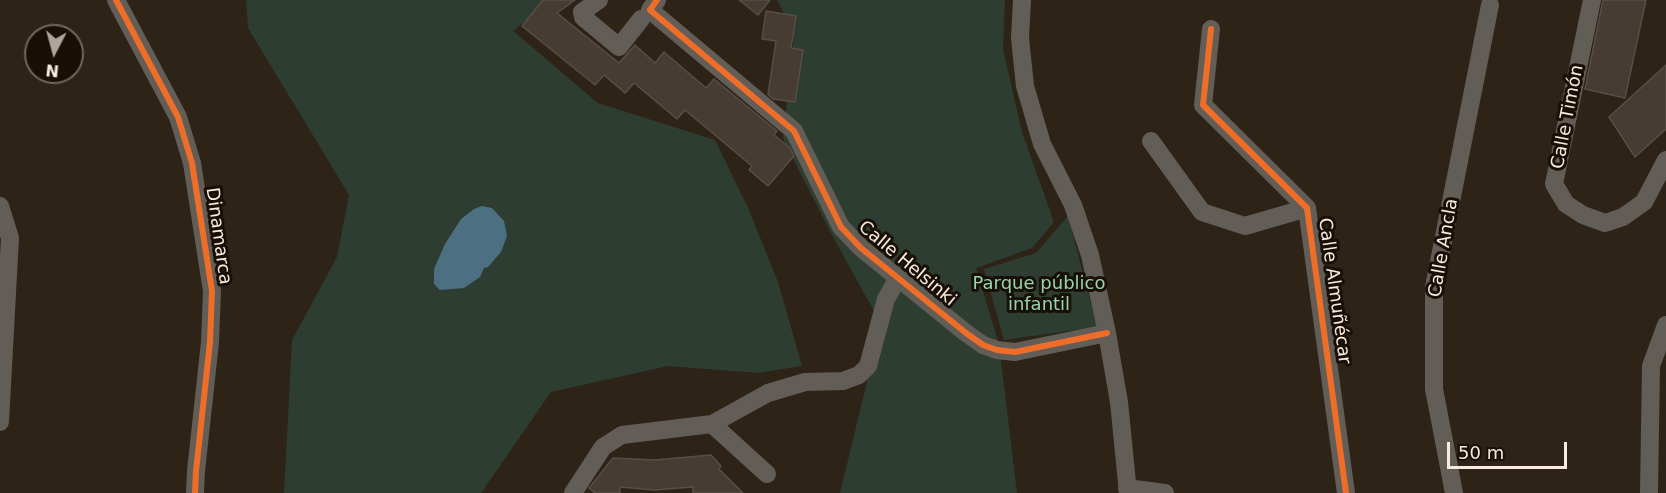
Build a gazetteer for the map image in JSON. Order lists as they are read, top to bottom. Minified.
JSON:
{"streets":{"street":["Calle Timón","Dinamarca","Calle Ancla","Calle Helsinki","Calle Almuñécar"]},"parks":["Parque público infantil"],"scale_bar":"50 m","north":"bottom"}
